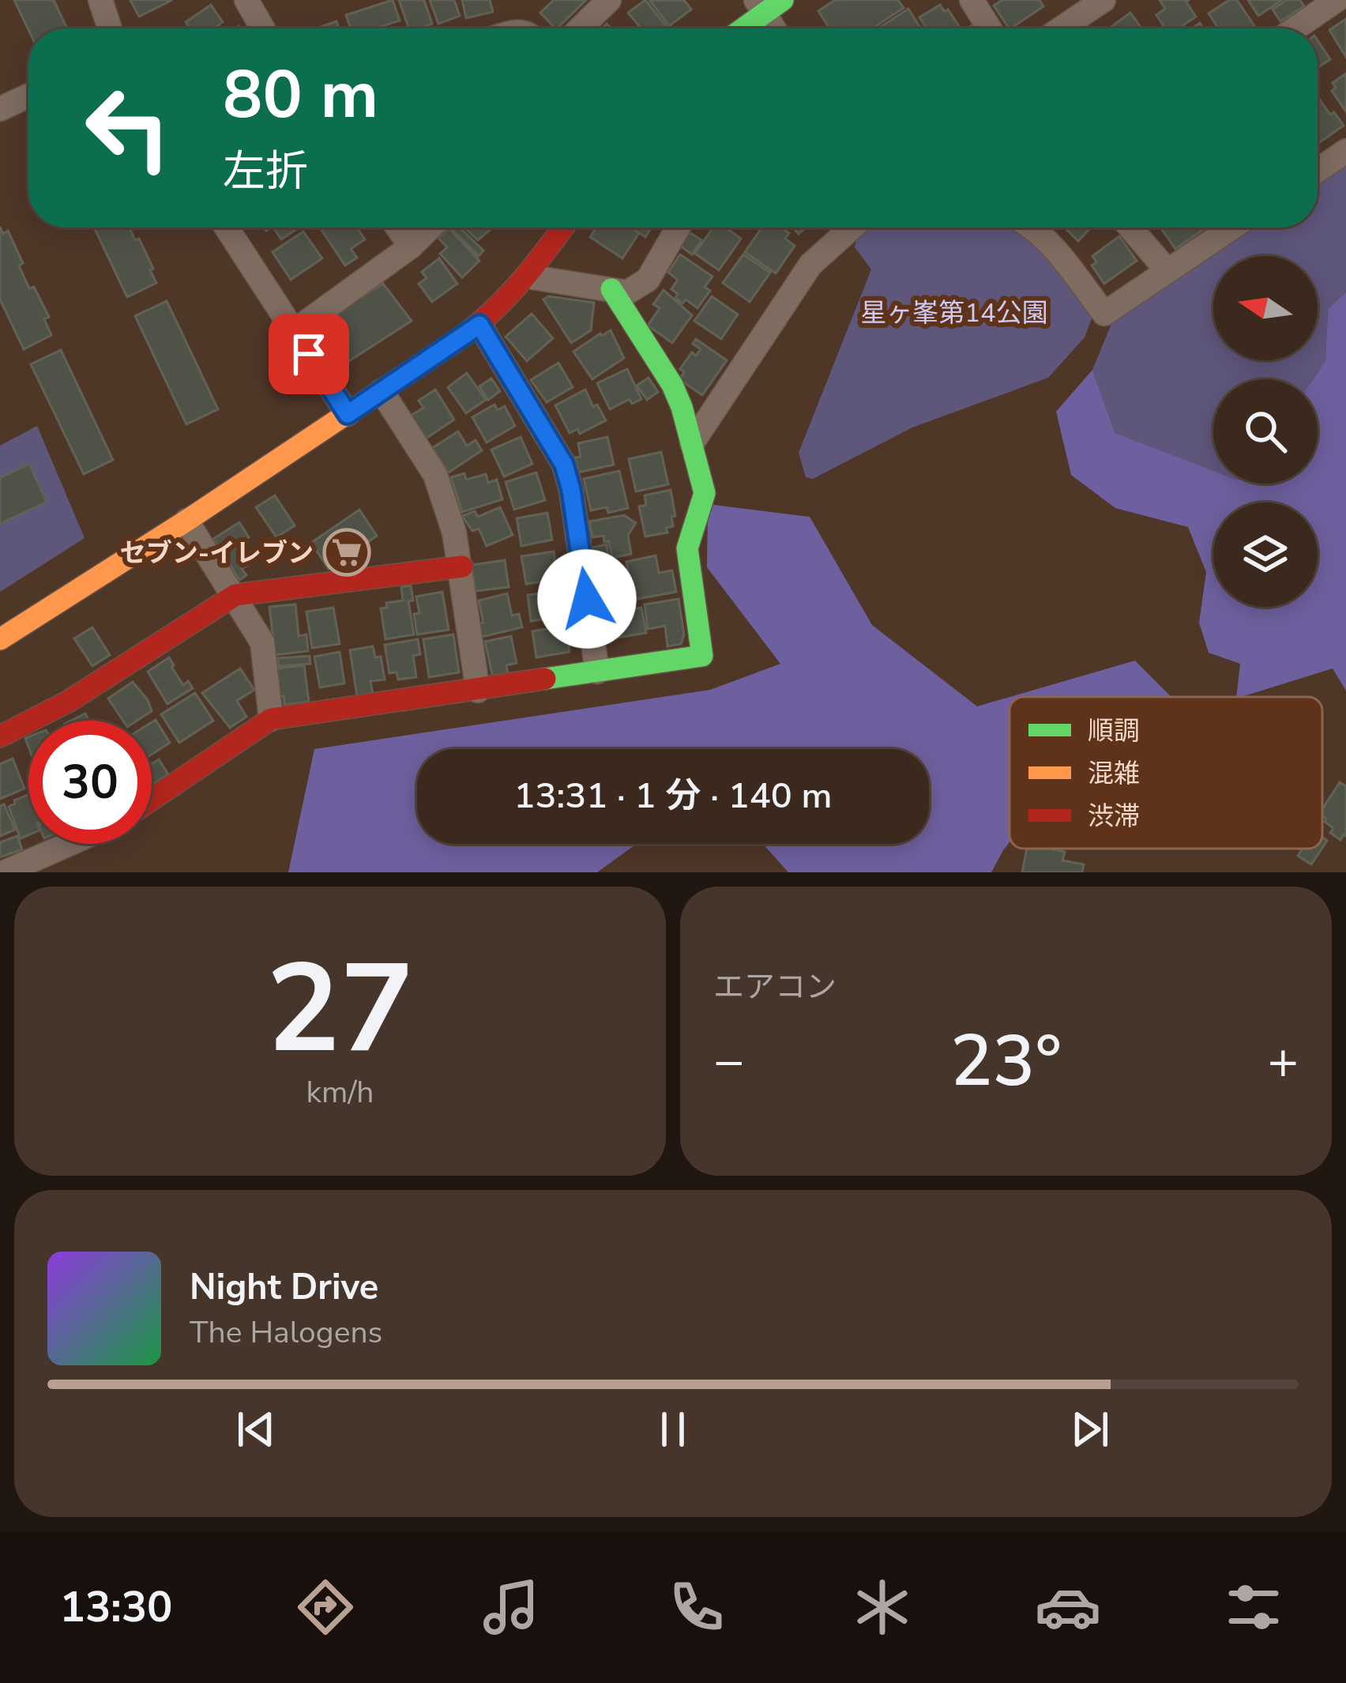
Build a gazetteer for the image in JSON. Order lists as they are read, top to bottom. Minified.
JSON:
{"parks":["星ヶ峯第14公園"],"places":{"supermarket":["セブン-イレブン"]},"legend":["順調","混雑","渋滞"],"north":"left","page":{"turn":["80 m","左折"],"limit":"30","trip":"13:31 · 1 分 · 140 m","tile":[["27","km/h"],"エアコン"],"heat":["−","23°","+"],"song":["Night Drive","The Halogens"],"tabs":"13:30"}}
